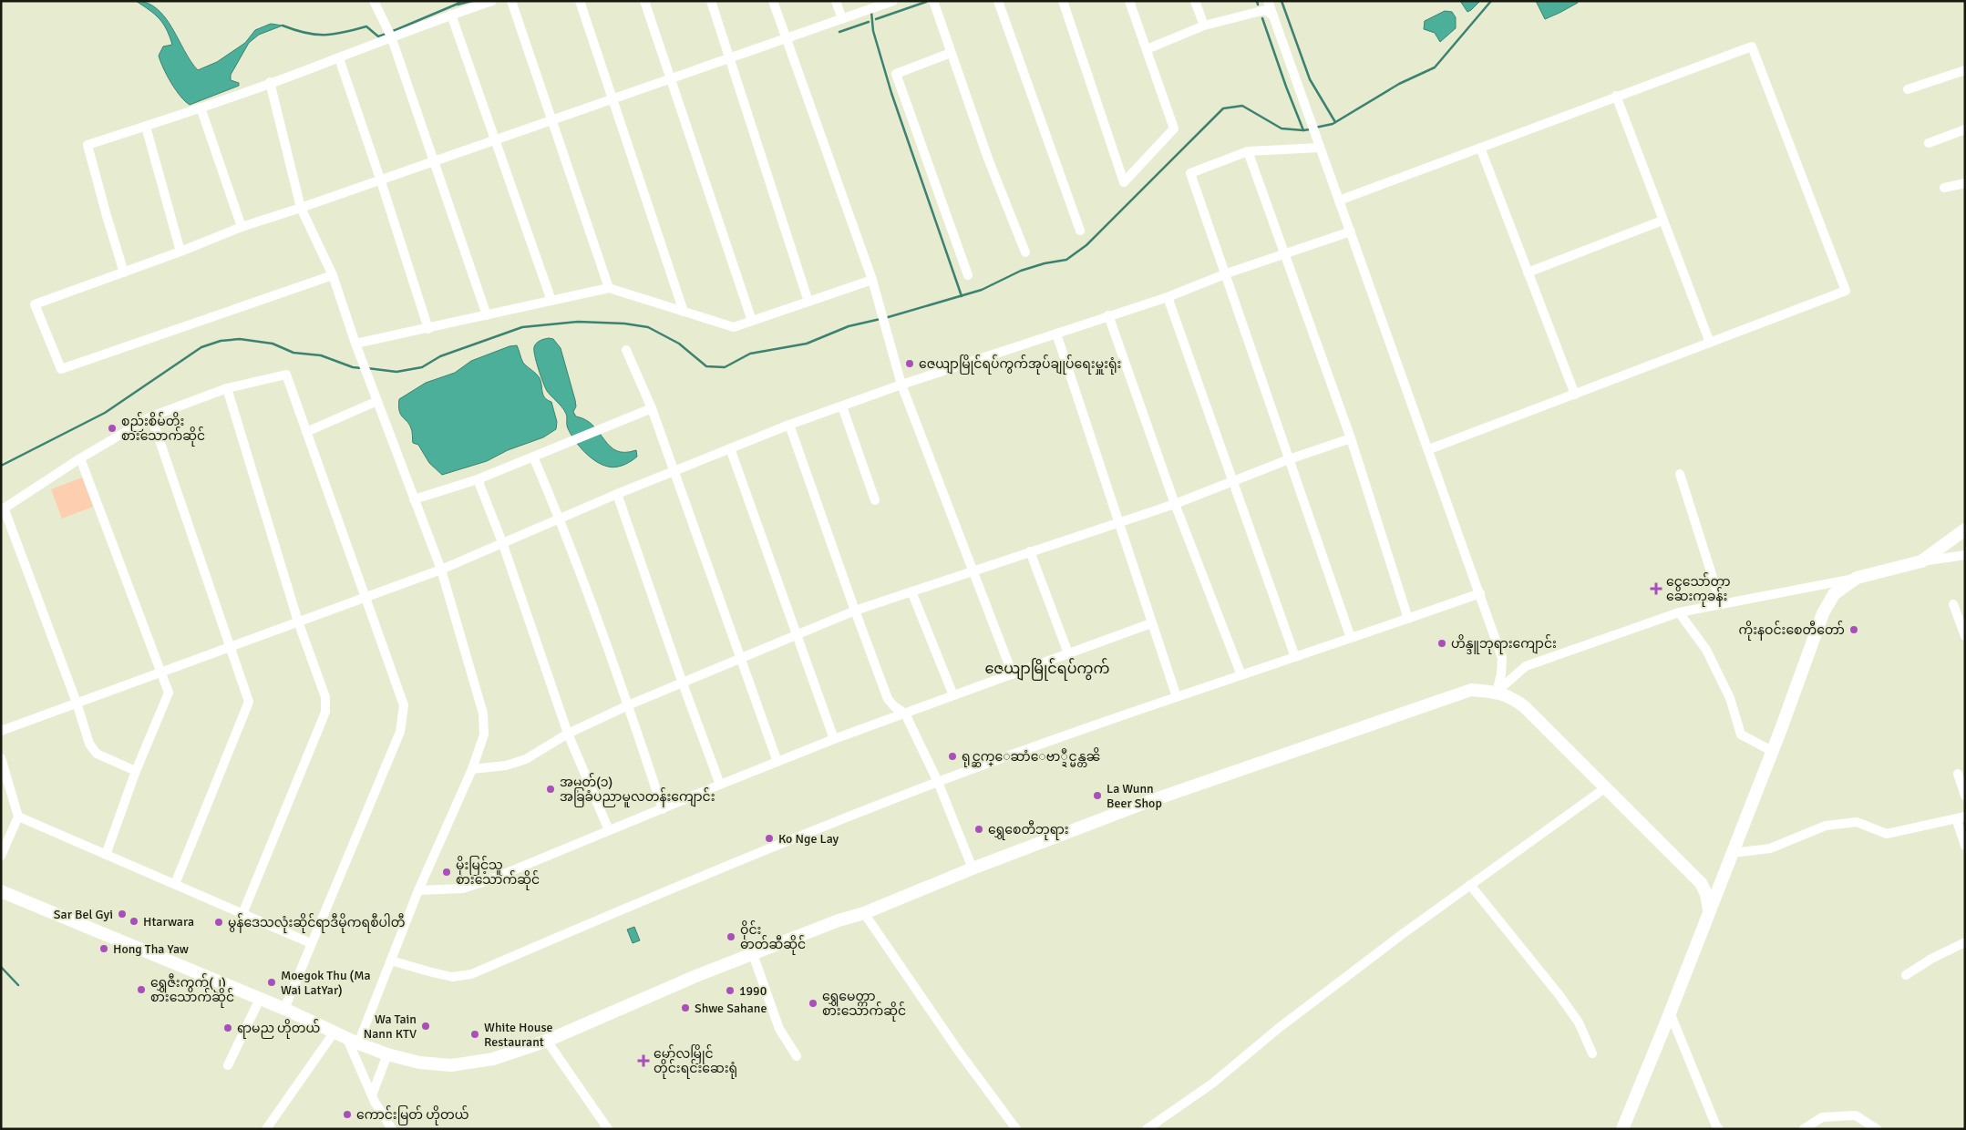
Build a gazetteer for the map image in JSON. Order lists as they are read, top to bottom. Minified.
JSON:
{"districts":["ဇေယျာမြိုင်ရပ်ကွက်"],"places":{"other":["ဇေယျာမြိုင်ရပ်ကွက်အုပ်ချုပ်ရေးမှူးရုံး","စည်းစိမ်တိုး စားသောက်ဆိုင်","ကိုးနဝင်းစေတီတော်","ဟိန္ဒူဘုရားကျောင်း","ရုင္ဆက္ေဆာံေဗာ္ဍဳင္မန္တၼိ","အမှတ်(၁) အခြခံပညာမူလတန်းကျောင်း","La Wunn Beer Shop","ရွှေစေတီဘုရား","Ko Nge Lay","မိုးမြင့်သူ စားသောက်ဆိုင်","Sar Bel Gyi","Htarwara","မွန်ဒေသလုံးဆိုင်ရာဒီမိုကရစီပါတီ","ဝိုင်း ဓာတ်ဆီဆိုင်","Hong Tha Yaw","Moegok Thu (Ma Wai LatYar)","ရွှေဇီးကွက်(၂) စားသောက်ဆိုင်","1990","ရွှေမေတ္တာ စားသောက်ဆိုင်","Shwe Sahane","Wa Tain Nann KTV","ရာမည ဟိုတယ်","White House Restaurant","ကောင်းမြတ် ဟိုတယ်"],"health":["ငွေသော်တာ ဆေးကုခန်း","မော်လမြိုင် တိုင်းရင်းဆေးရုံ"]}}
